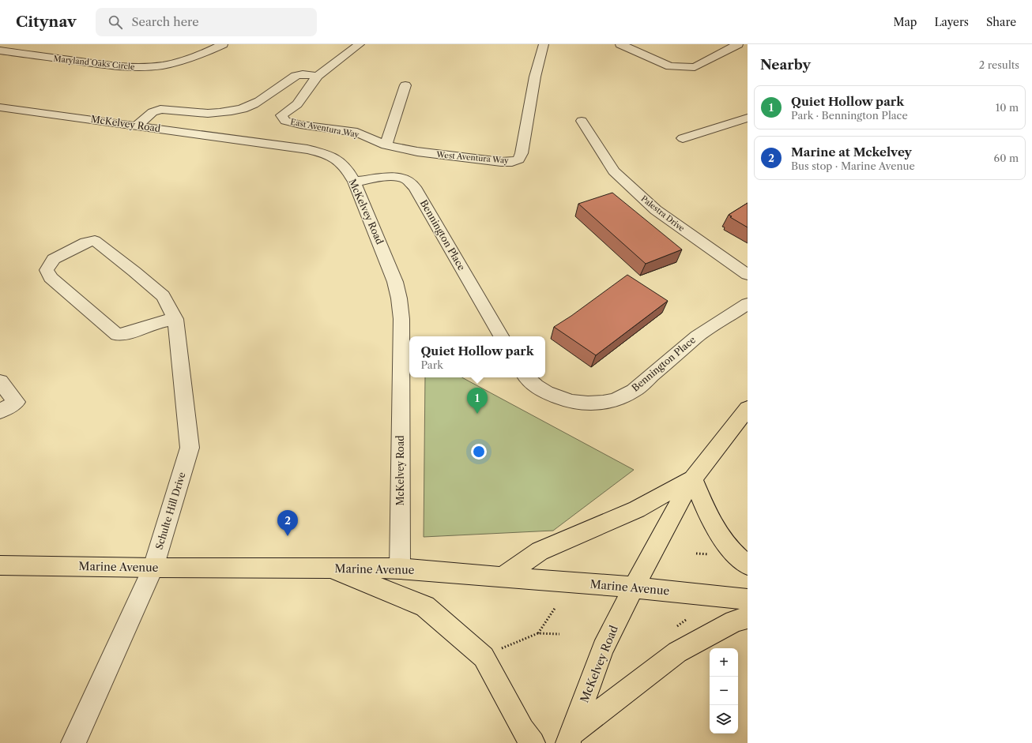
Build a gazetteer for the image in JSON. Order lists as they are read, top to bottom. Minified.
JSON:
{"streets":{"main road":["McKelvey Road","Marine Avenue"],"street":["Maryland Oaks Circle","East Aventura Way","West Aventura Way","Palestra Drive","Bennington Place","Schulte Hill Drive"]},"crossings":[["McKelvey Road","Bennington Place"],["McKelvey Road","Marine Avenue"],["East Aventura Way","West Aventura Way"],["Schulte Hill Drive","Marine Avenue"]],"page":{"header":"Citynav","search":"Search here","nav":["Map","Layers","Share"],"heading":["Nearby","2 results"],"list":[{"mark":"1","name":"Quiet Hollow park","note":"Park · Bennington Place","value":"10 m"},{"mark":"2","name":"Marine at Mckelvey","note":"Bus stop · Marine Avenue","value":"60 m"}],"popup":["Quiet Hollow park","Park"],"pins":["1","2"],"map_buttons":["+","−"]}}
